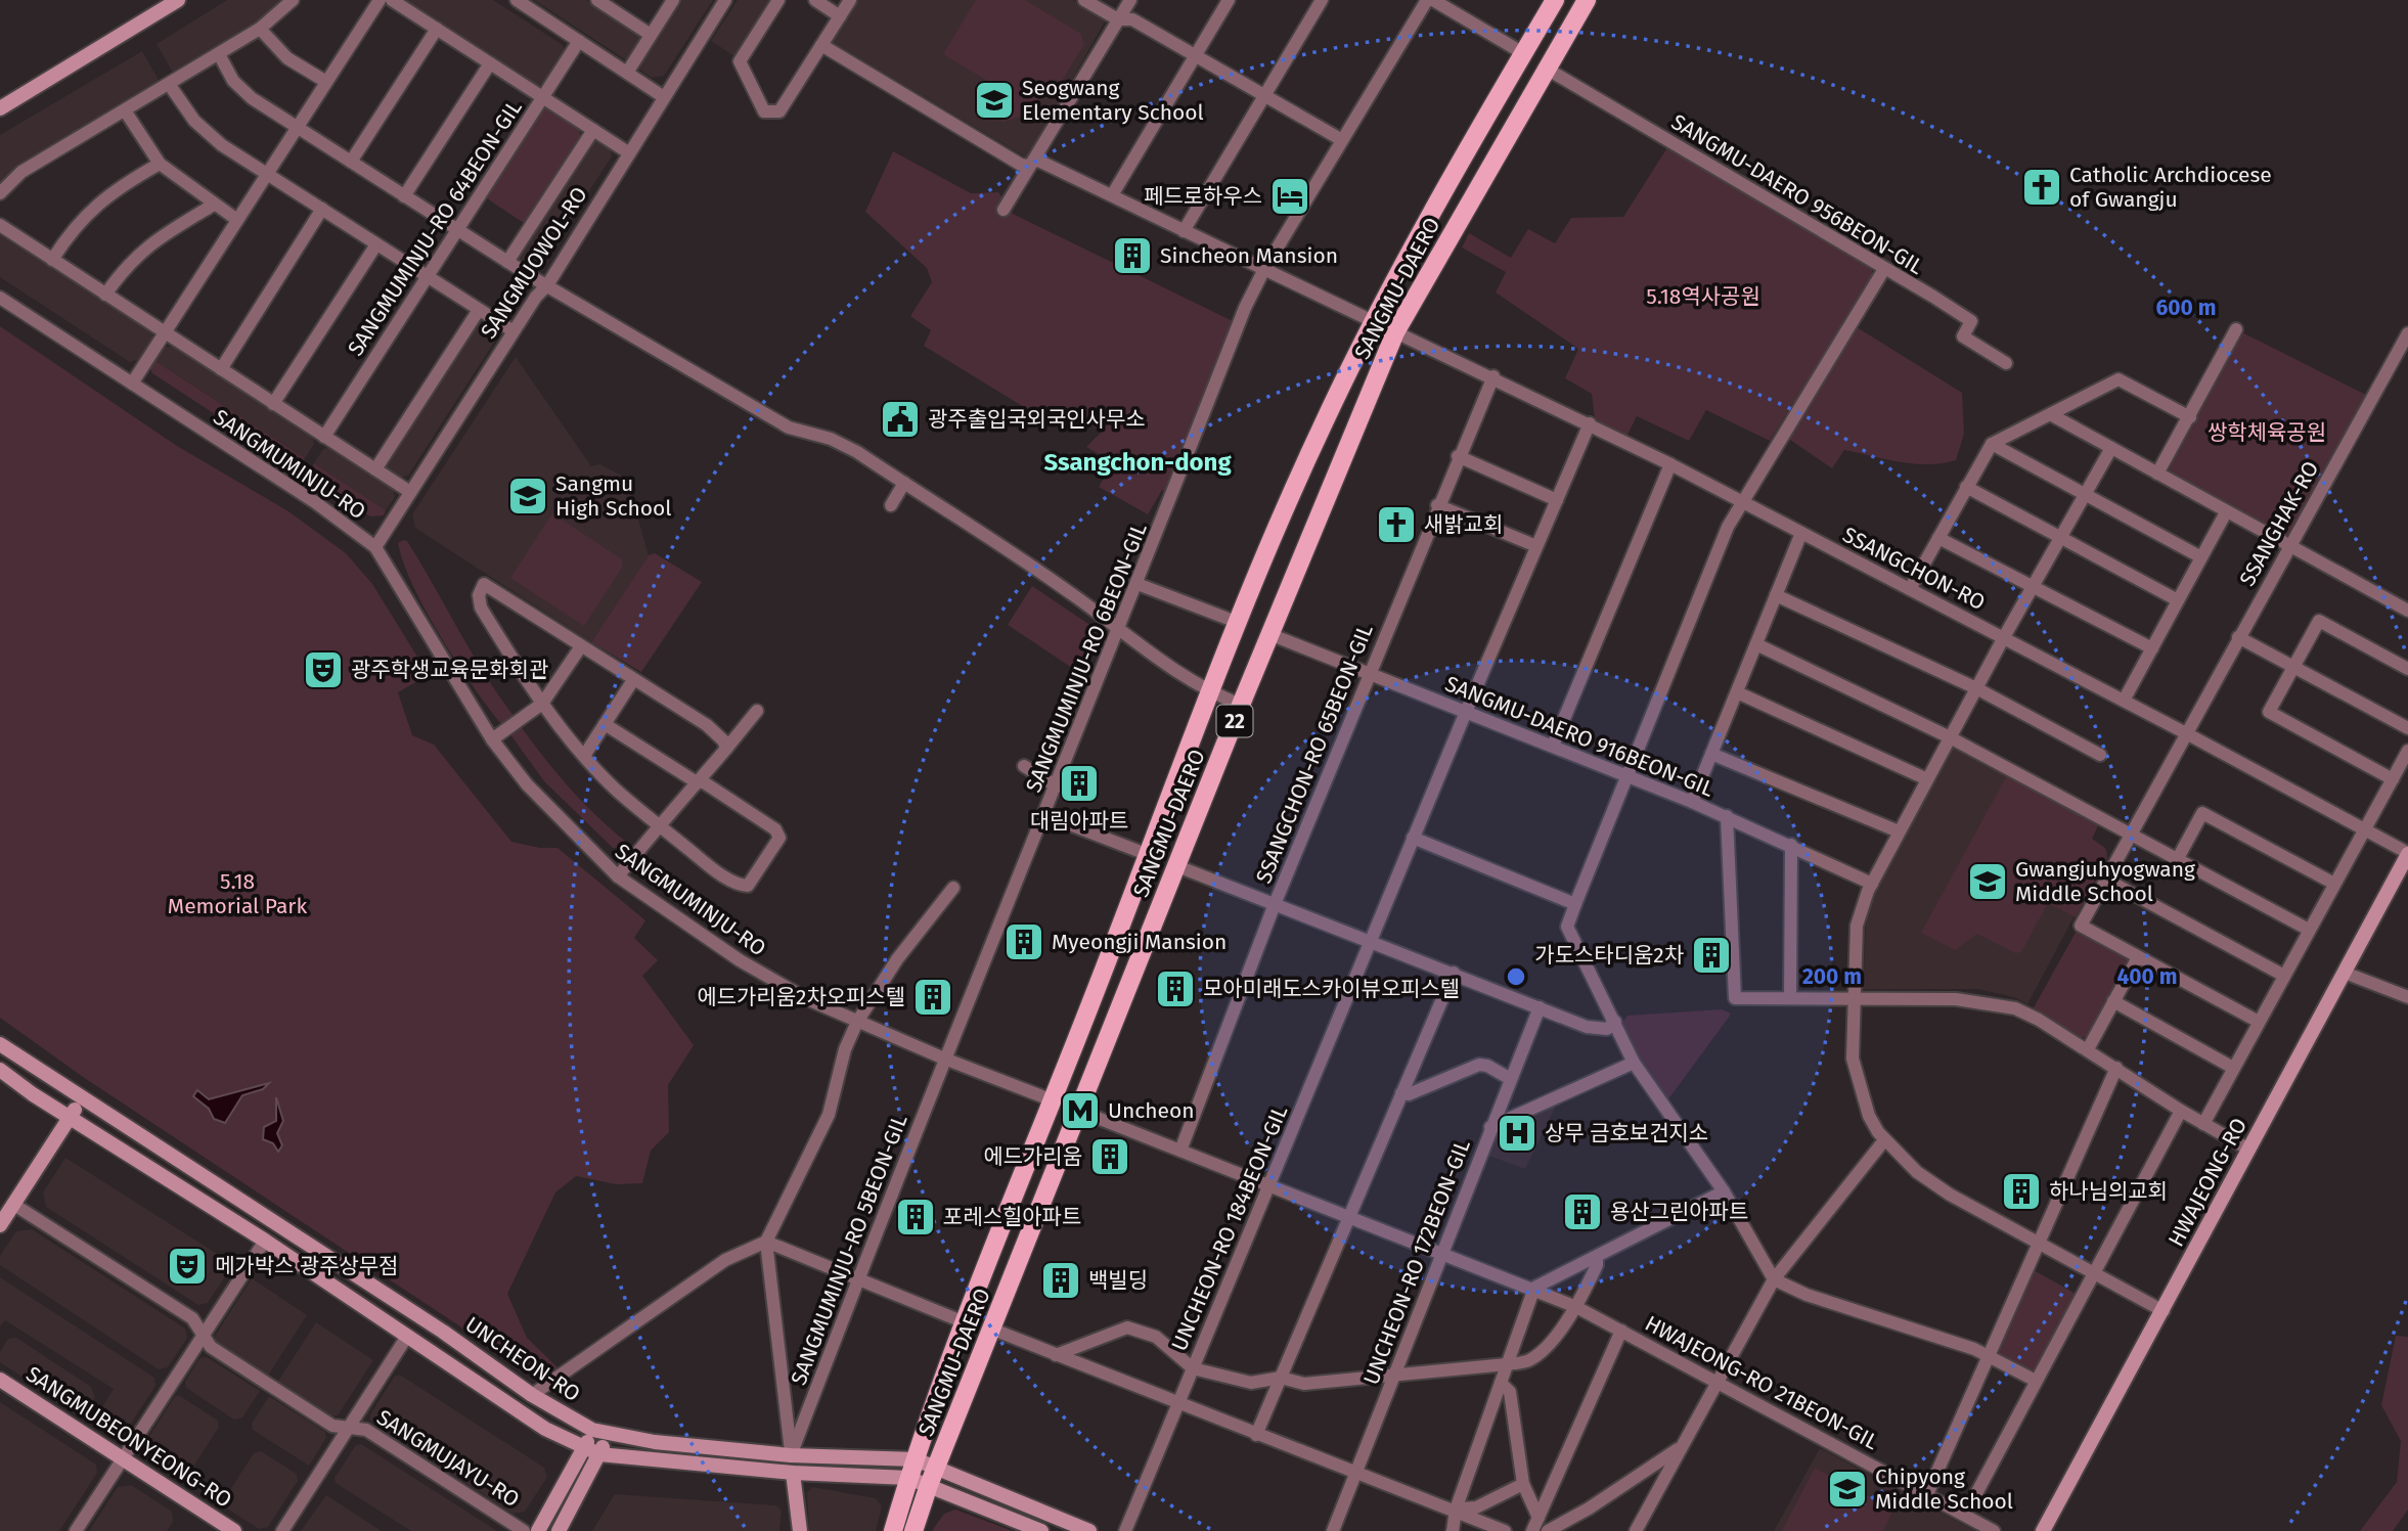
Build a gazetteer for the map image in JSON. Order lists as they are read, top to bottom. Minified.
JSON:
{"streets":{"main road":["SANGMU-DAERO","22"],"street":["SANGMU-DAERO 956BEON-GIL","SANGMUMINJU-RO 64BEON-GIL","SANGMUOWOL-RO","SANGMUMINJU-RO","SSANGHAK-RO","SSANGCHON-RO","SANGMUMINJU-RO 6BEON-GIL","SANGMU-DAERO 916BEON-GIL","SSANGCHON-RO 65BEON-GIL","HWAJEONG-RO","UNCHEON-RO 184BEON-GIL","SANGMUMINJU-RO 5BEON-GIL","UNCHEON-RO 172BEON-GIL","UNCHEON-RO","HWAJEONG-RO 21BEON-GIL","SANGMUBEONYEONG-RO","SANGMUJAYU-RO"]},"crossings":[["SANGMU-DAERO 956BEON-GIL","SANGMU-DAERO"],["SANGMUOWOL-RO","SANGMUMINJU-RO"],["SANGMU-DAERO","SANGMUMINJU-RO"],["SANGMU-DAERO","SSANGCHON-RO"],["SANGMU-DAERO","SANGMU-DAERO 916BEON-GIL"],["SANGMU-DAERO","UNCHEON-RO"],["SANGMU-DAERO","HWAJEONG-RO 21BEON-GIL"],["SANGMUMINJU-RO","SANGMUMINJU-RO 6BEON-GIL"],["SANGMUMINJU-RO","SANGMUMINJU-RO 5BEON-GIL"],["SSANGHAK-RO","SSANGCHON-RO"],["SSANGCHON-RO","SANGMUMINJU-RO 6BEON-GIL"],["SSANGCHON-RO","SSANGCHON-RO 65BEON-GIL"],["SSANGCHON-RO","HWAJEONG-RO"],["SSANGCHON-RO","UNCHEON-RO 184BEON-GIL"],["SANGMUMINJU-RO 6BEON-GIL","SANGMUMINJU-RO 5BEON-GIL"],["SANGMU-DAERO 916BEON-GIL","SSANGCHON-RO 65BEON-GIL"],["SANGMU-DAERO 916BEON-GIL","UNCHEON-RO 184BEON-GIL"],["SSANGCHON-RO 65BEON-GIL","HWAJEONG-RO 21BEON-GIL"],["UNCHEON-RO 184BEON-GIL","HWAJEONG-RO 21BEON-GIL"],["SANGMUMINJU-RO 5BEON-GIL","UNCHEON-RO"],["UNCHEON-RO 172BEON-GIL","HWAJEONG-RO 21BEON-GIL"]],"districts":["Ssangchon-dong"],"parks":["5.18역사공원","쌍학체육공원","5.18 Memorial Park"],"places":{"school or university":["Seogwang Elementary School","Sangmu High School","Gwangjuhyogwang Middle School","Chipyong Middle School"],"church":["Catholic Archdiocese of Gwangju","새밝교회"],"hotel":["페드로하우스"],"building":["Sincheon Mansion","대림아파트","Myeongji Mansion","가도스타디움2차","모아미래도스카이뷰오피스텔","에드가리움2차오피스텔","에드가리움","하나님의교회","용산그린아파트","포레스힐아파트","백빌딩"],"public building":["광주출입국외국인사무소"],"theatre":["광주학생교육문화회관","메가박스 광주상무점"],"metro station":["Uncheon"],"hospital":["상무 금호보건지소"]},"rings":["600 m","200 m","400 m"]}
